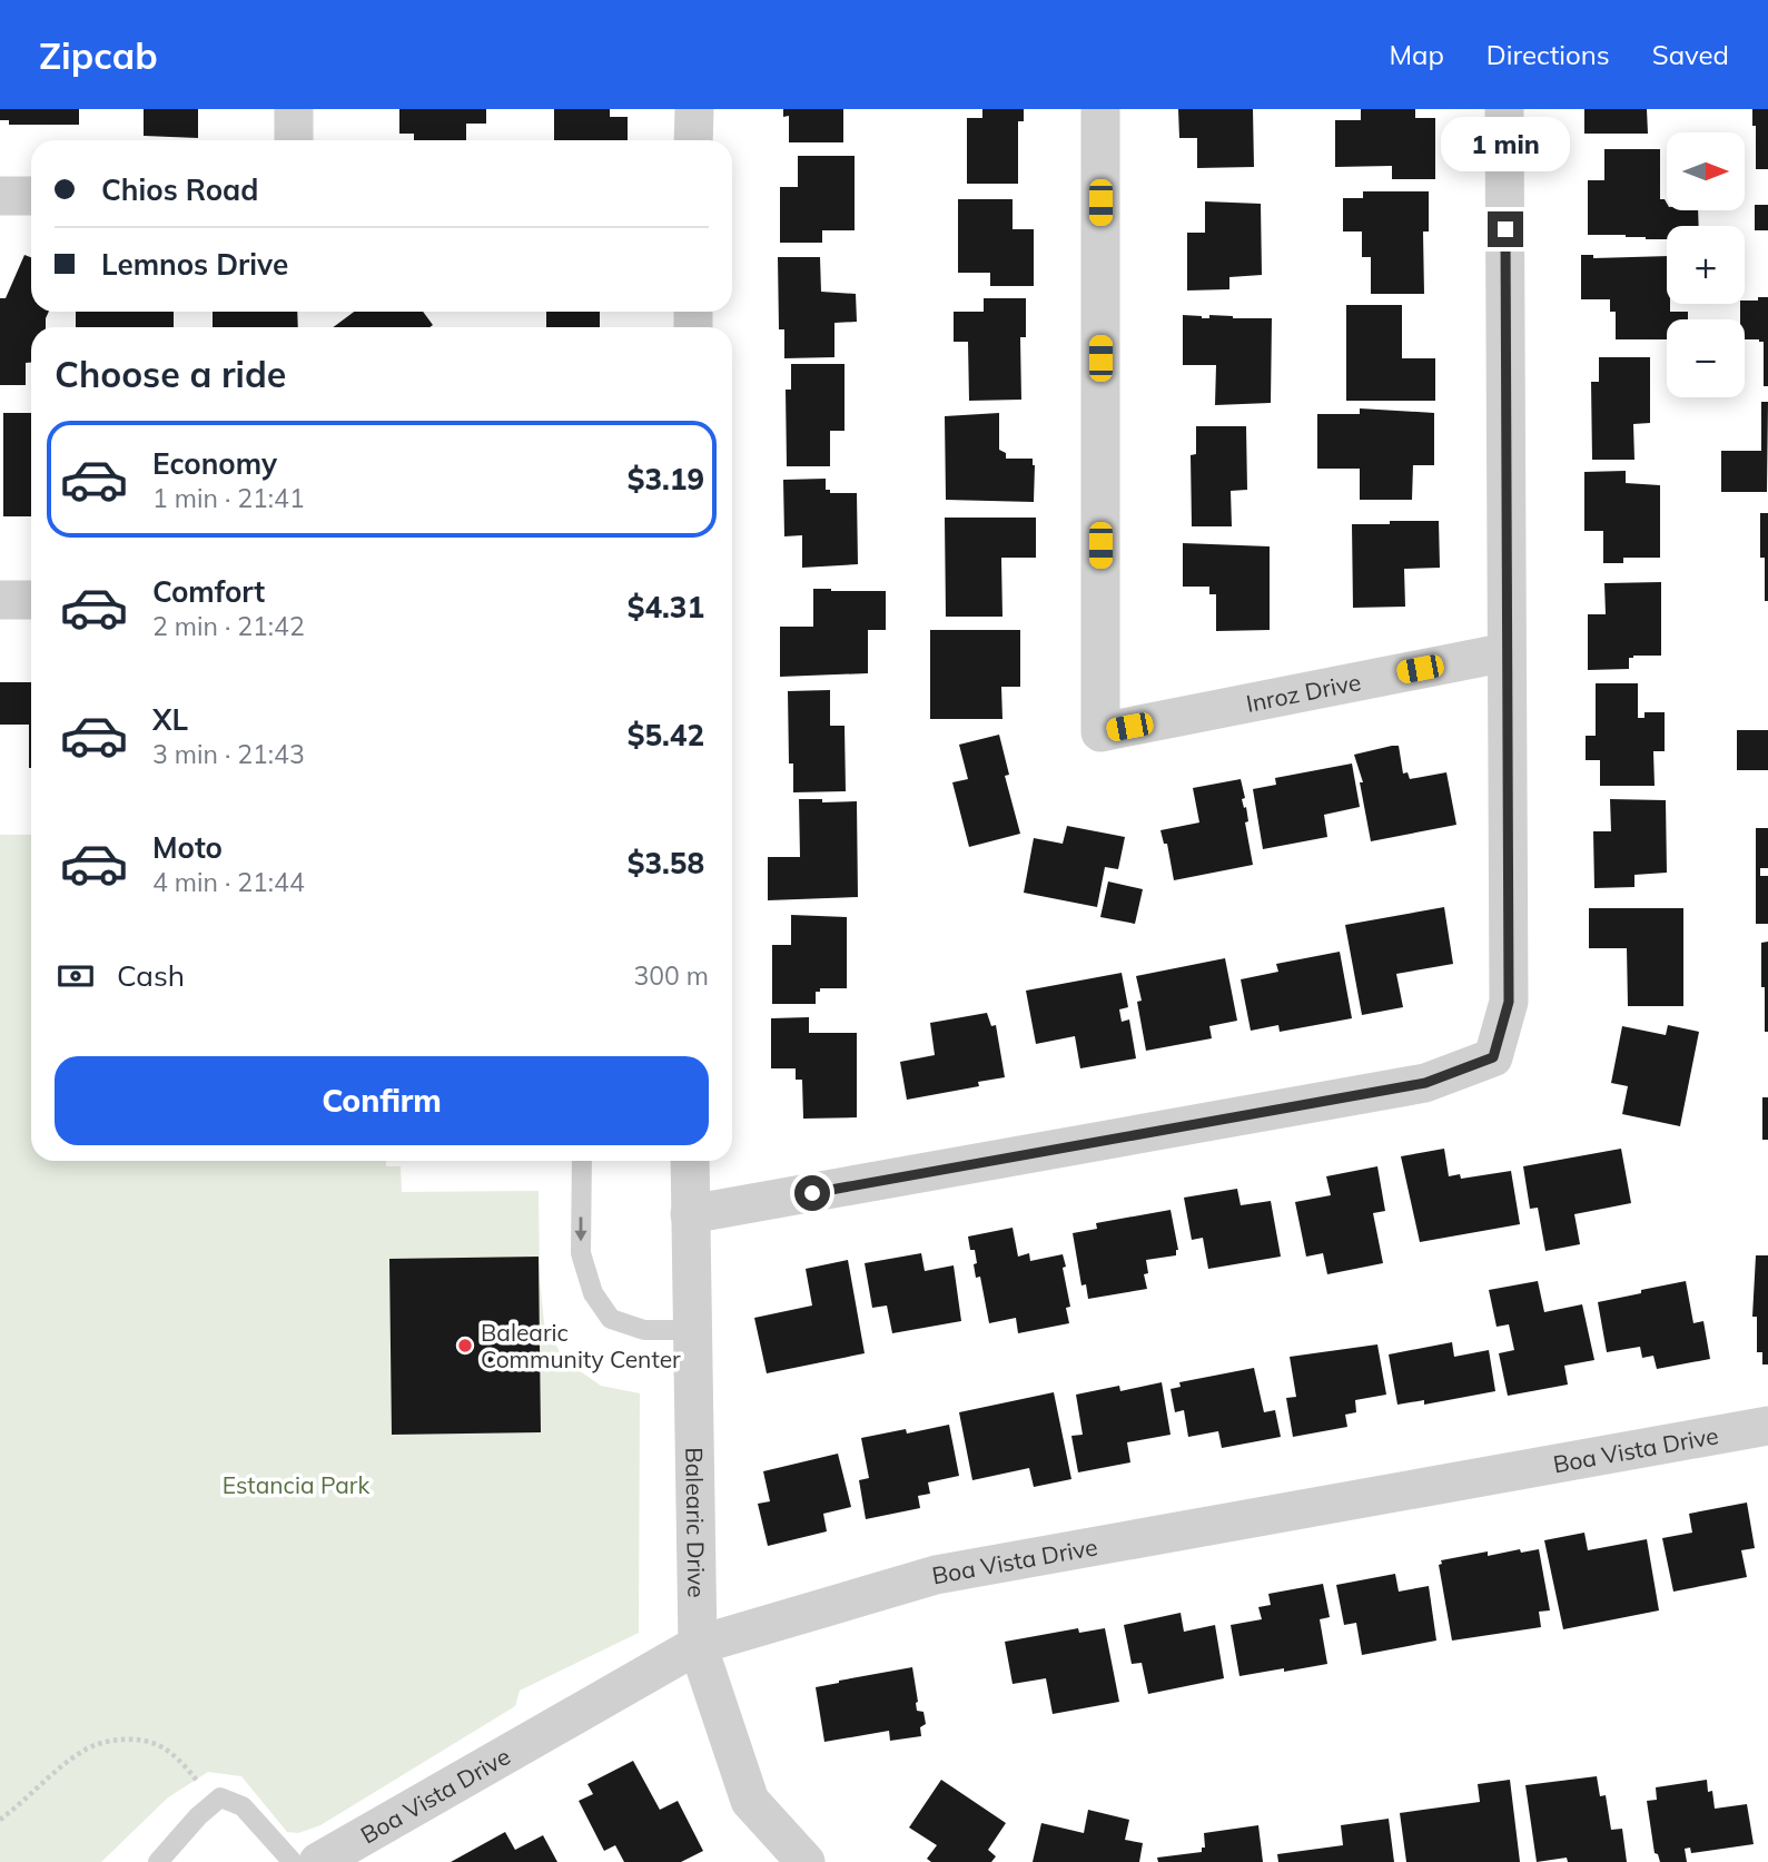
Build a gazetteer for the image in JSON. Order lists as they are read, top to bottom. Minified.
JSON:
{"streets":{"street":["Inroz Drive","Boa Vista Drive","Balearic Drive"]},"crossings":[["Boa Vista Drive","Balearic Drive"]],"parks":["Estancia Park"],"places":["Balearic Community Center"],"north":"right","page":{"header":"Zipcab","nav":["Map","Directions","Saved"],"bubble":"1 min","map_buttons":["+","−"],"banner":["Chios Road","Lemnos Drive"],"heading":"Choose a ride","list":[{"name":"Economy","note":"1 min · 21:41","value":"$3.19"},{"name":"Comfort","note":"2 min · 21:42","value":"$4.31"},{"name":"XL","note":"3 min · 21:43","value":"$5.42"},{"name":"Moto","note":"4 min · 21:44","value":"$3.58"}],"pay":["Cash","300 m"],"buttons":"Confirm"}}
